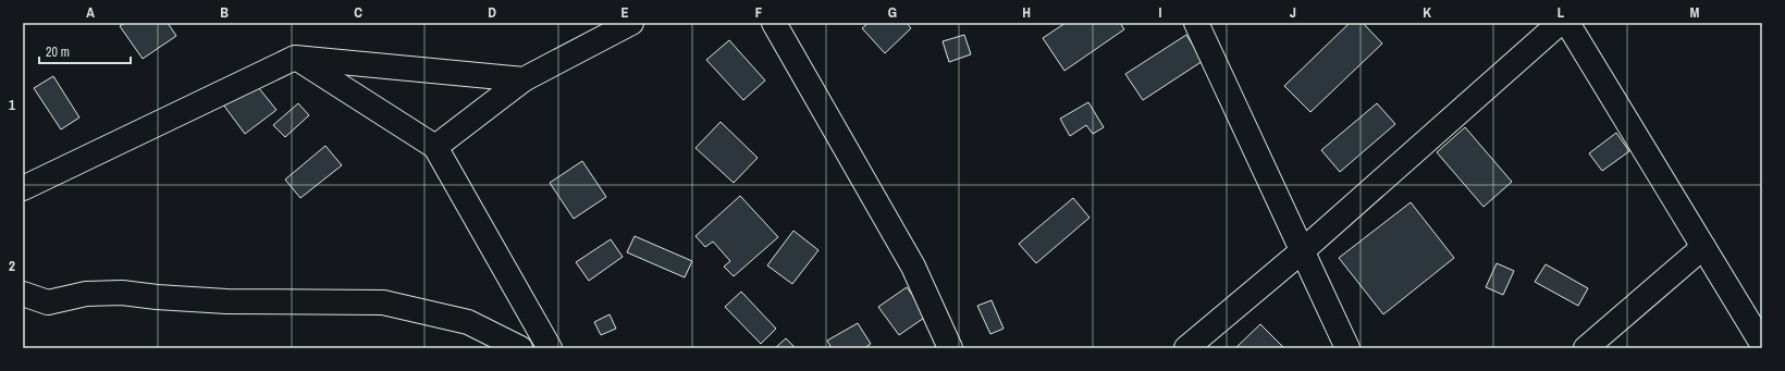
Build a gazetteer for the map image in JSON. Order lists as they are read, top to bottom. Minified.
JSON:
{"scale_bar":"20 m","grid":{"columns":["A","B","C","D","E","F","G","H","I","J","K","L","M"],"rows":["1","2"]}}
